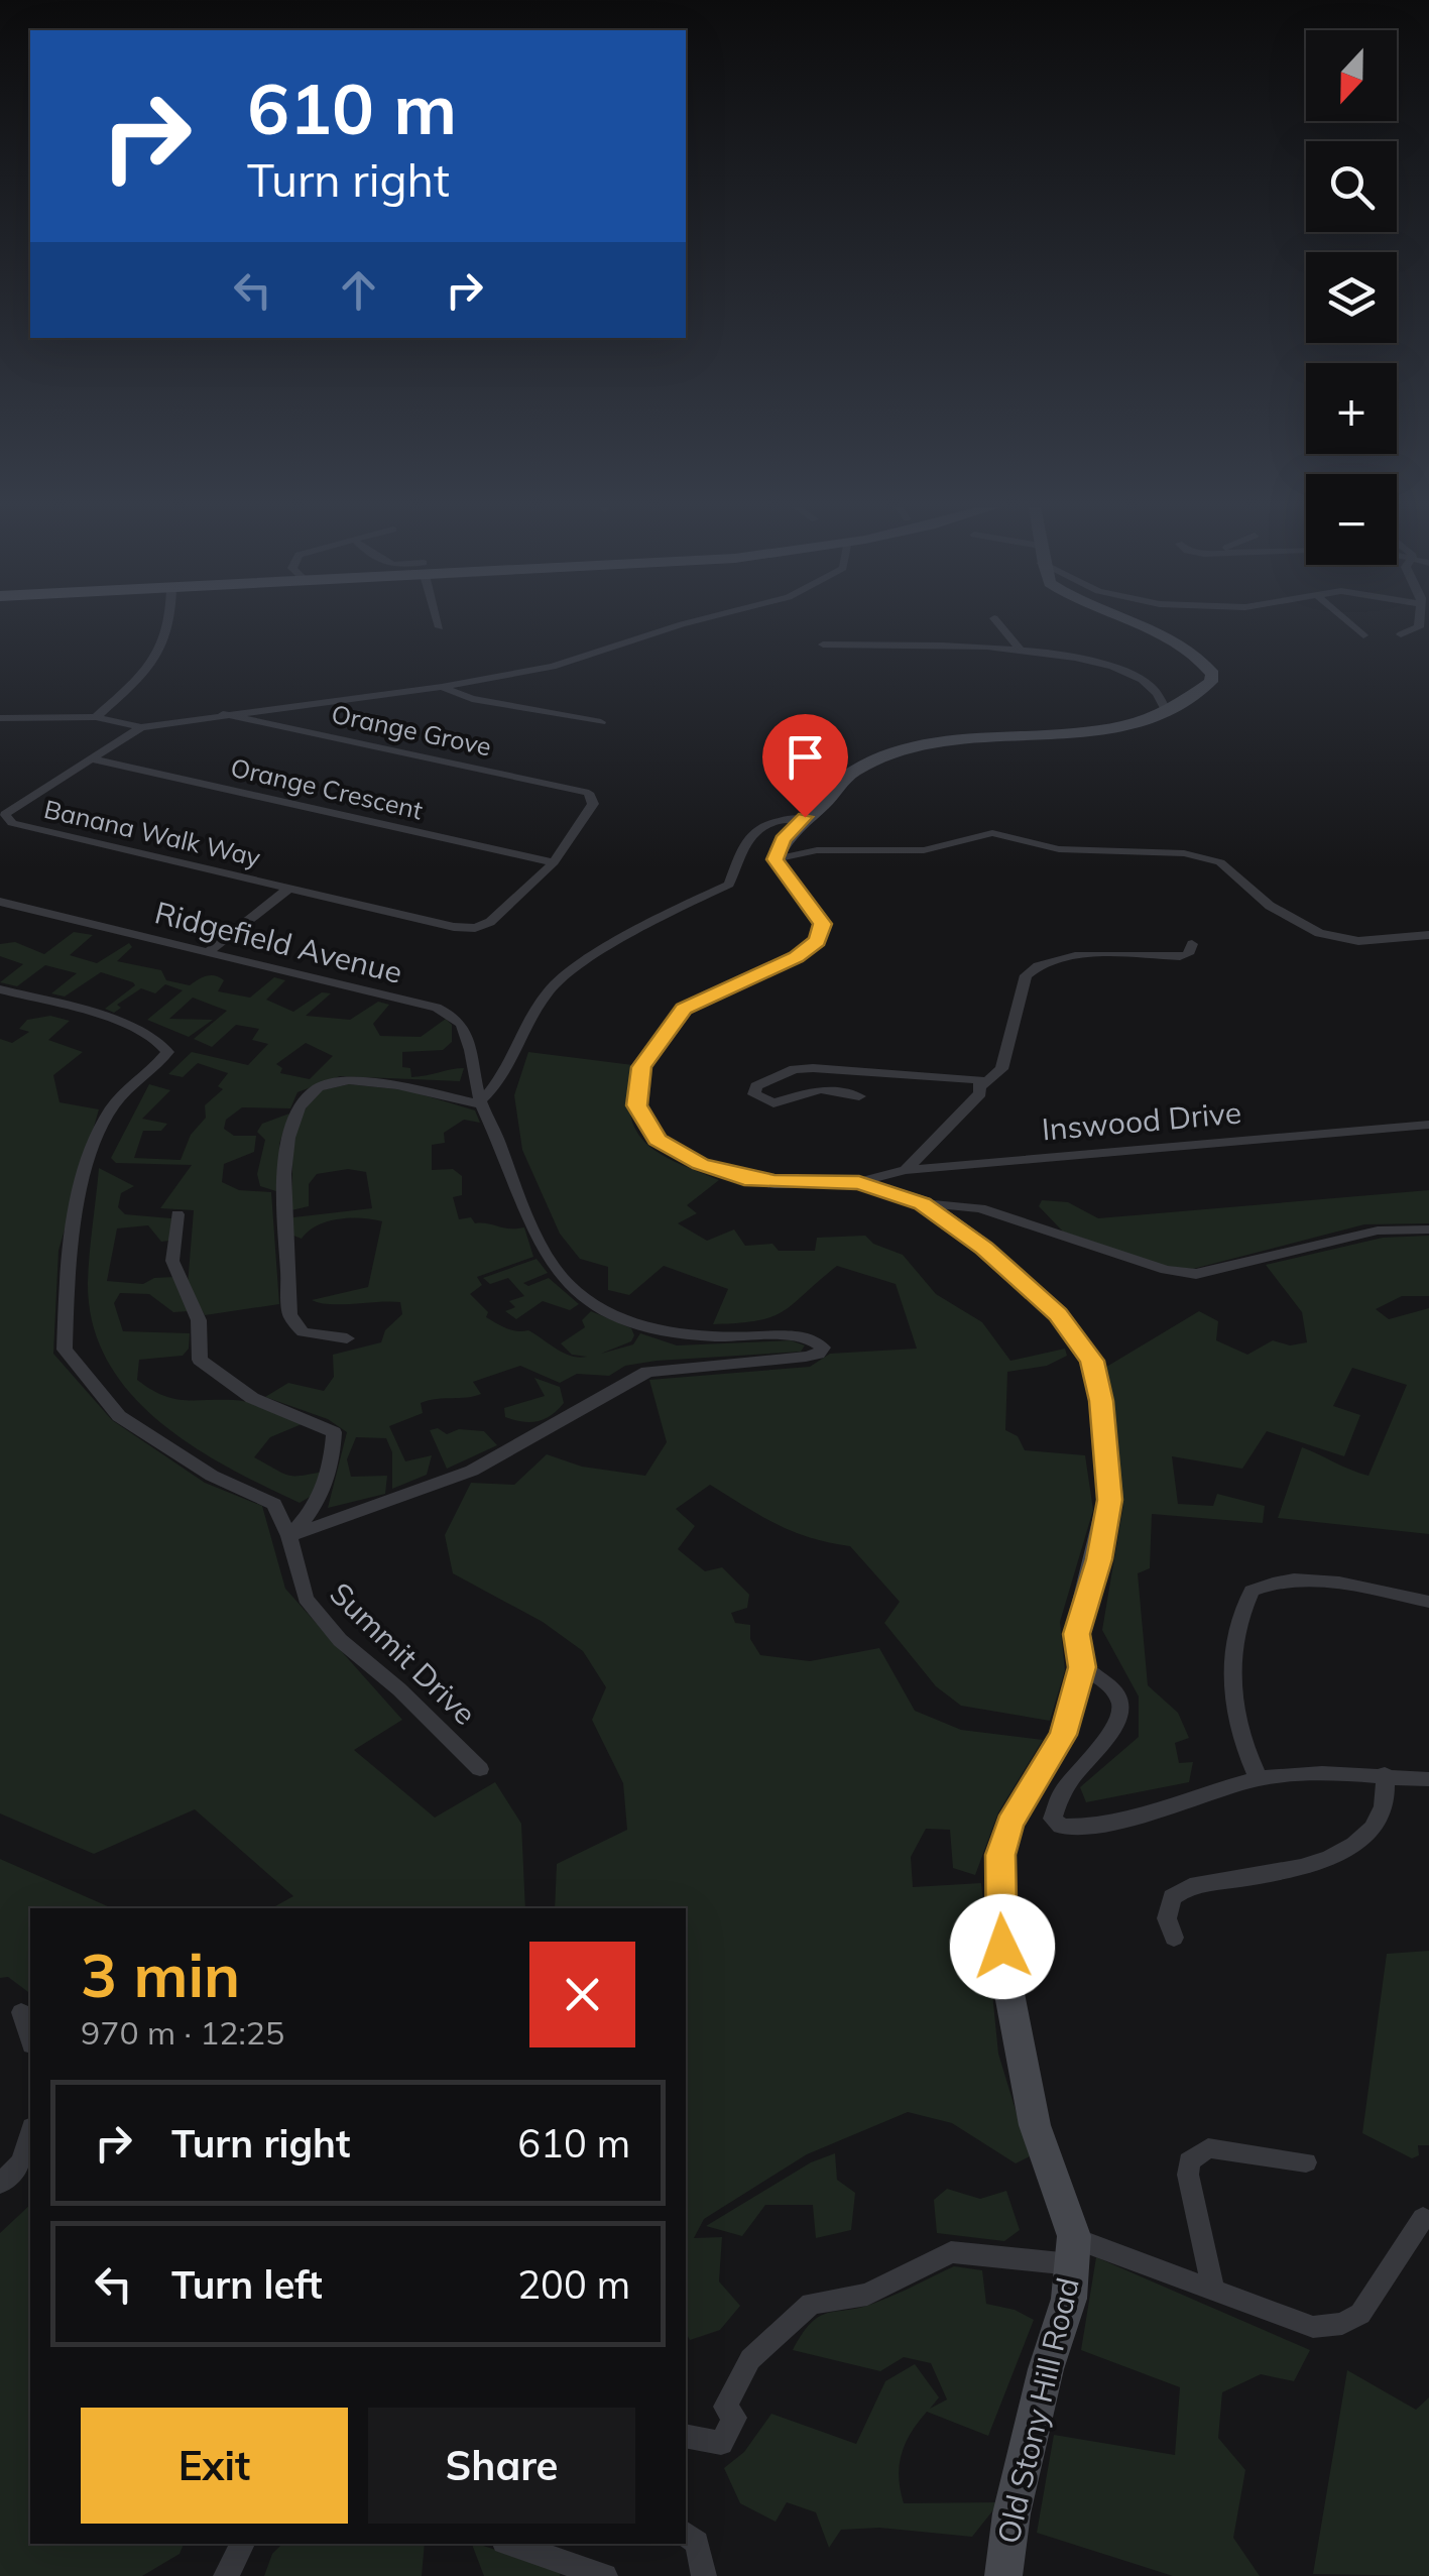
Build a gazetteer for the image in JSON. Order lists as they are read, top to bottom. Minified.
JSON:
{"streets":{"street":["Orange Grove","Orange Crescent","Banana Walk Way","Ridgefield Avenue","Inswood Drive","Summit Drive","Old Stony Hill Road"]},"crossings":[["Orange Grove","Orange Crescent"],["Orange Grove","Banana Walk Way"],["Orange Crescent","Banana Walk Way"],["Inswood Drive","Old Stony Hill Road"]],"north":"bottom","page":{"map_buttons":["+","−"],"turn":["610 m","Turn right"],"heading":["3 min","970 m · 12:25"],"list":[{"name":"Turn right","value":"610 m"},{"name":"Turn left","value":"200 m"}],"buttons":["Exit","Share"]}}
